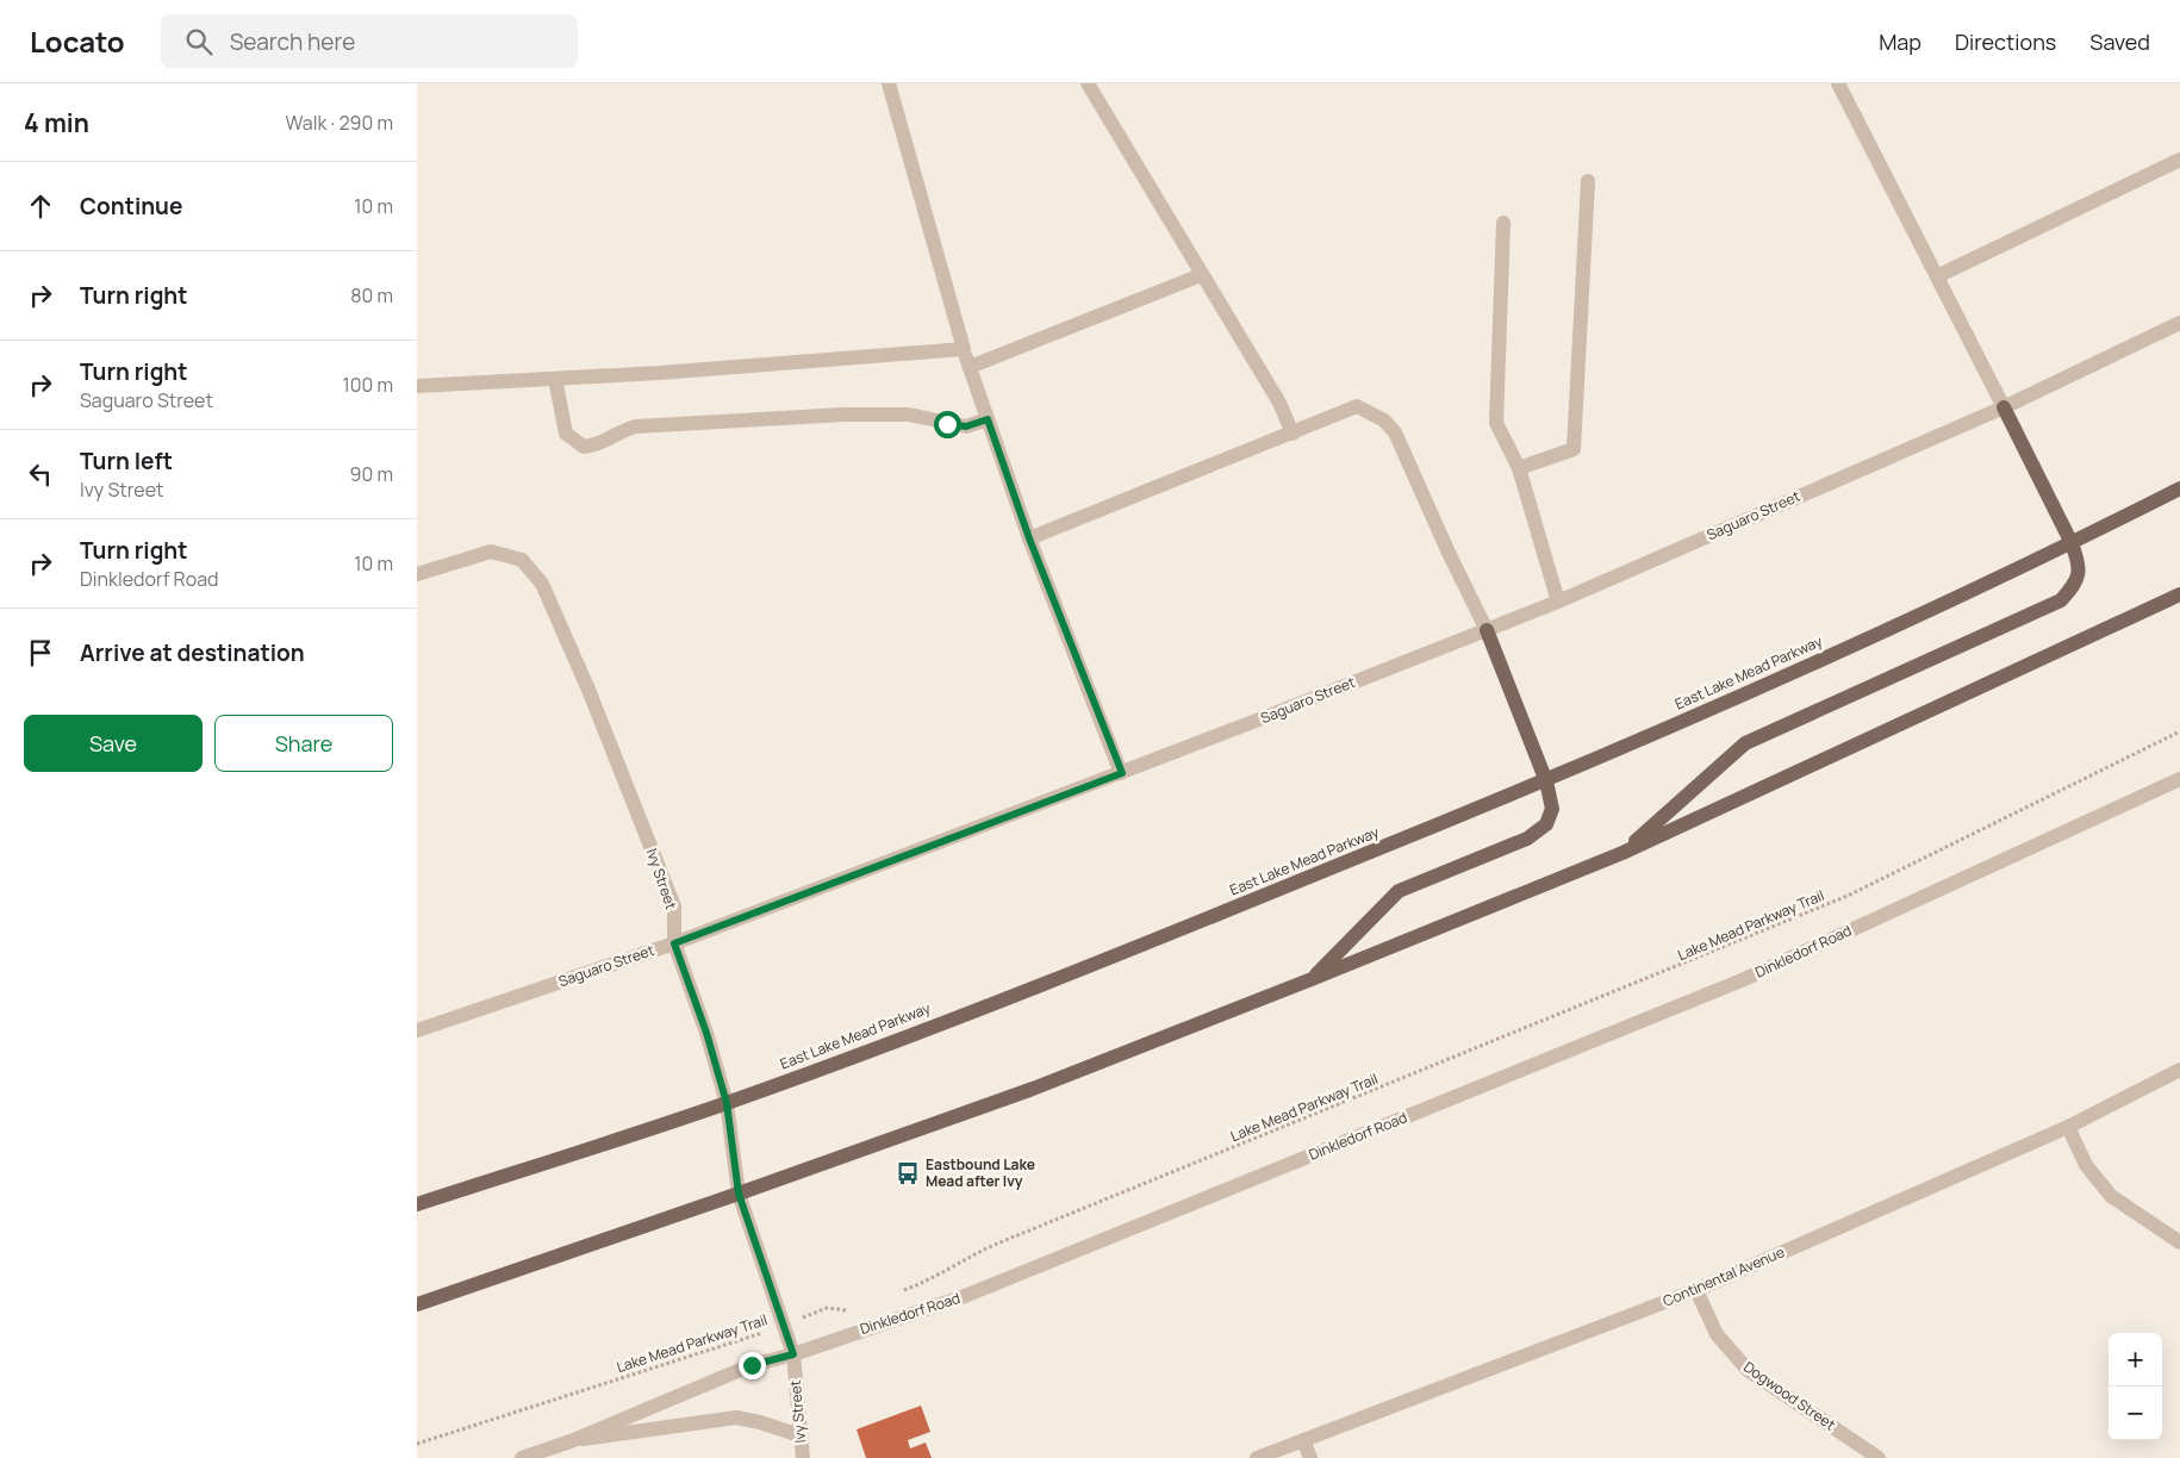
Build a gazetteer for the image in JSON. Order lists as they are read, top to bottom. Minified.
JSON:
{"streets":{"main road":["East Lake Mead Parkway"],"street":["Saguaro Street","Ivy Street","Dinkledorf Road","Continental Avenue","Dogwood Street"],"path":["Lake Mead Parkway Trail"]},"crossings":[["Saguaro Street","Ivy Street"],["East Lake Mead Parkway","Ivy Street"],["Ivy Street","Lake Mead Parkway Trail"],["Ivy Street","Dinkledorf Road"],["Continental Avenue","Dogwood Street"]],"places":{"bus stop":["Eastbound Lake Mead after Ivy"]},"page":{"header":"Locato","search":"Search here","nav":["Map","Directions","Saved"],"heading":["4 min","Walk · 290 m"],"list":[["Continue","10 m"],["Turn right","80 m"],["Turn right","Saguaro Street","100 m"],["Turn left","Ivy Street","90 m"],["Turn right","Dinkledorf Road","10 m"],"Arrive at destination"],"buttons":["Save","Share"],"map_buttons":["+","−"]}}
